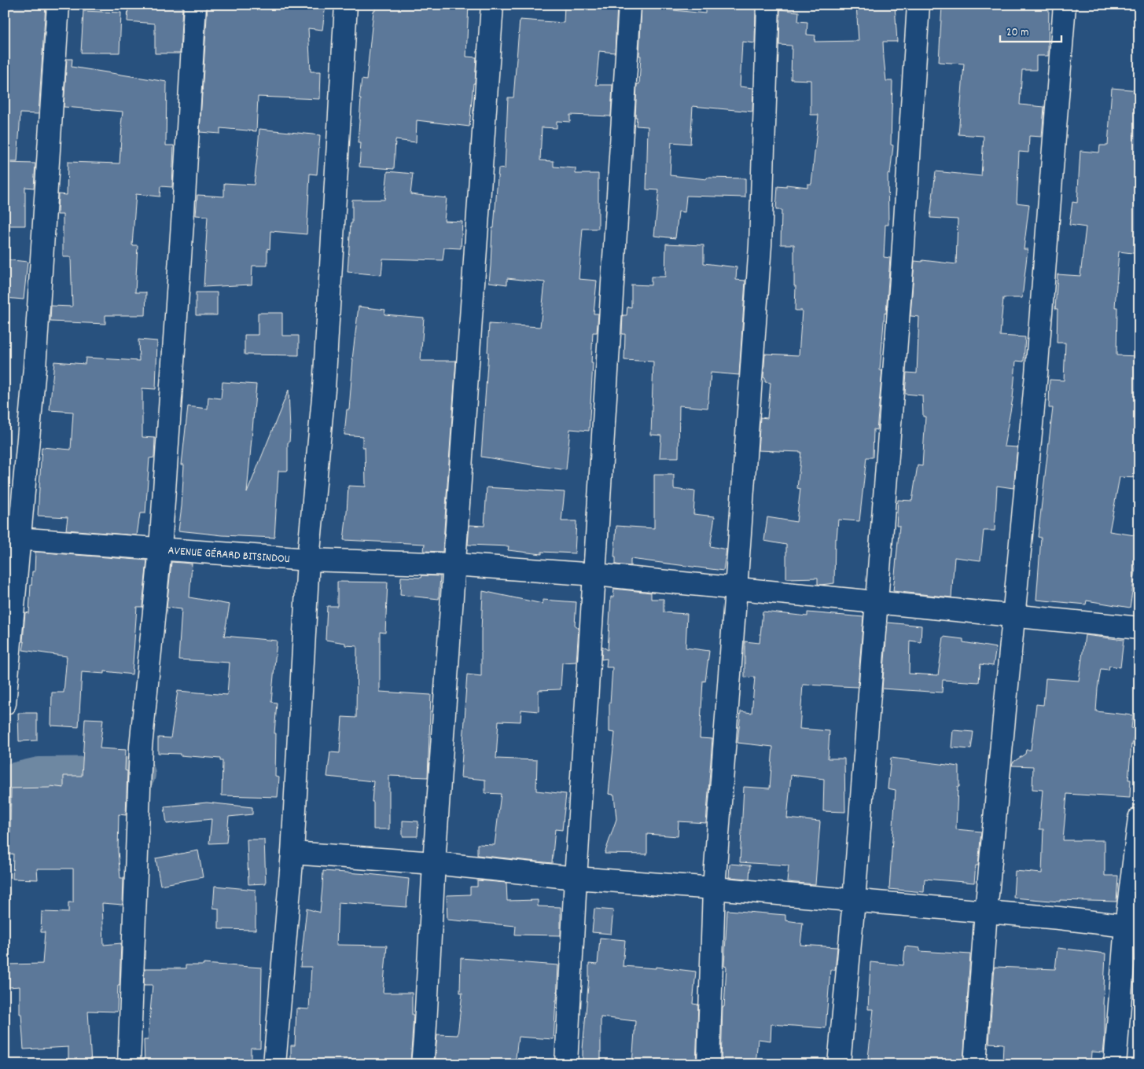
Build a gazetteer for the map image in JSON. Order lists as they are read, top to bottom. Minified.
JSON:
{"streets":{"street":["AVENUE GÉRARD BITSINDOU"]},"scale_bar":"20 m"}
